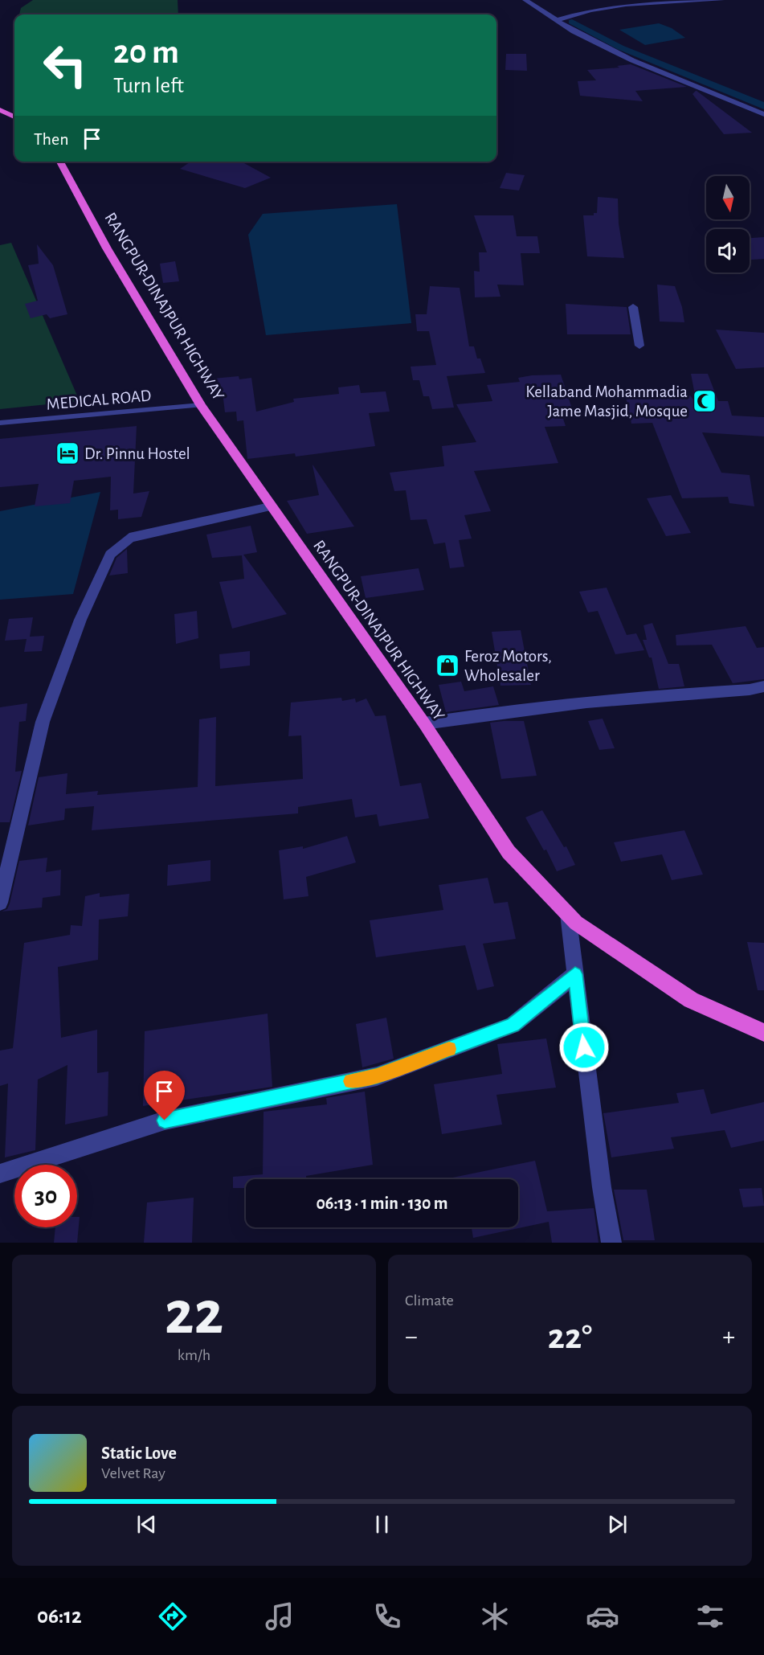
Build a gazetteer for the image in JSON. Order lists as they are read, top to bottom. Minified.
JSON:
{"streets":{"highway":["RANGPUR-DINAJPUR HIGHWAY"],"lane":["MEDICAL ROAD"]},"crossings":[["RANGPUR-DINAJPUR HIGHWAY","MEDICAL ROAD"]],"places":{"mosque":["Kellaband Mohammadia Jame Masjid, Mosque"],"hotel":["Dr. Pinnu Hostel"],"shop":["Feroz Motors, Wholesaler"]},"north":"bottom","page":{"turn":["20 m","Turn left"],"then":"Then","limit":"30","trip":"06:13 · 1 min · 130 m","tile":[["22","km/h"],"Climate"],"heat":["−","22°","+"],"song":["Static Love","Velvet Ray"],"tabs":"06:12"}}
